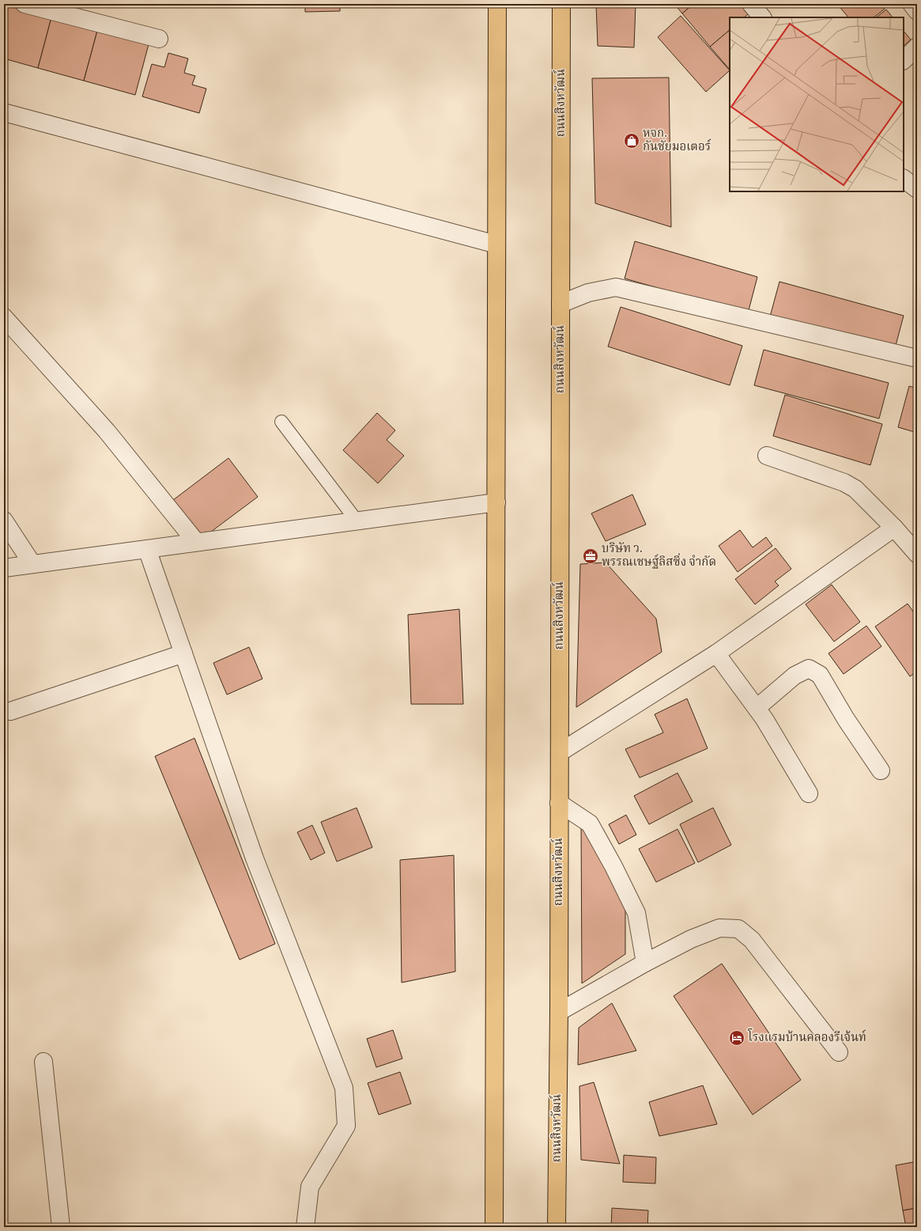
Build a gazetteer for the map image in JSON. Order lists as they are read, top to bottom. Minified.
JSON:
{"streets":{"main road":["ถนนสิงหวัฒน์"]},"places":{"shop":["หจก. กันชัยมอเตอร์"],"office":["บริษัท ว. พรรณเชษฐ์ลิสซิ่ง จำกัด"],"hotel":["โรงแรมบ้านคลองรีเจ้นท์"]}}
